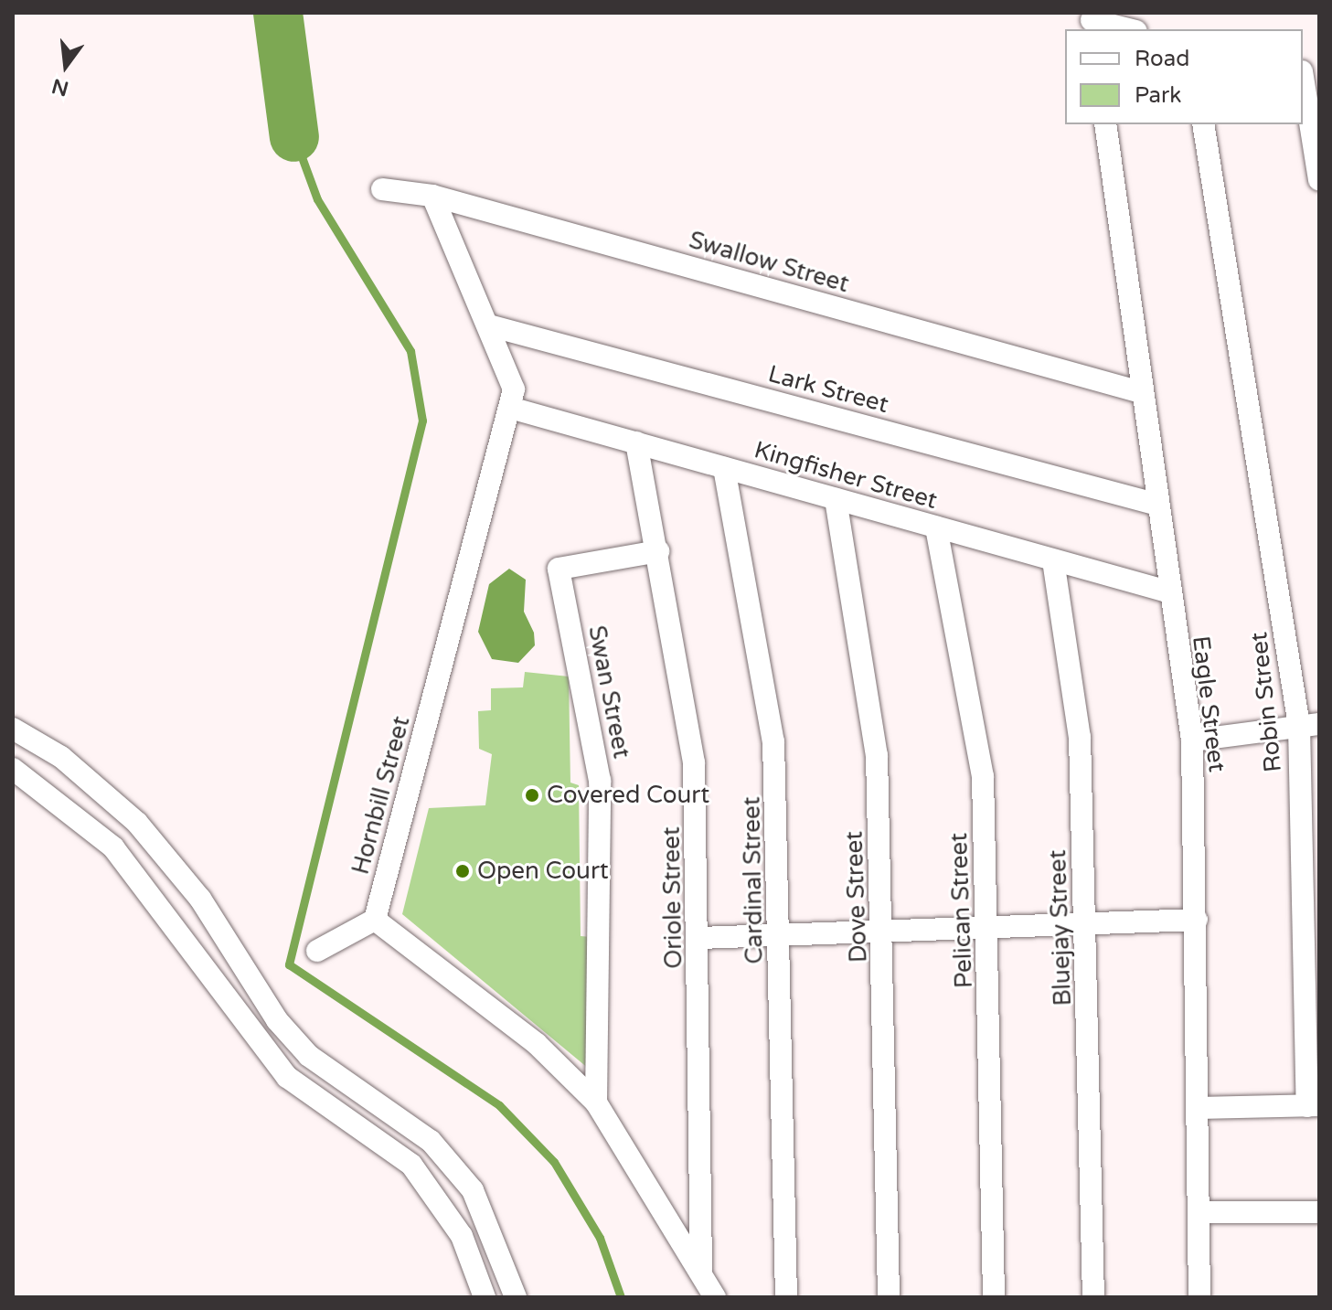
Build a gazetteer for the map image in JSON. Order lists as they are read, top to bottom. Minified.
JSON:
{"streets":{"street":["Swallow Street","Lark Street","Kingfisher Street","Swan Street","Robin Street","Eagle Street","Hornbill Street","Cardinal Street","Dove Street","Oriole Street","Pelican Street","Bluejay Street"]},"crossings":[["Swallow Street","Eagle Street"],["Swallow Street","Hornbill Street"],["Lark Street","Eagle Street"],["Lark Street","Hornbill Street"],["Kingfisher Street","Eagle Street"],["Kingfisher Street","Hornbill Street"],["Kingfisher Street","Cardinal Street"],["Kingfisher Street","Dove Street"],["Kingfisher Street","Oriole Street"],["Kingfisher Street","Pelican Street"],["Kingfisher Street","Bluejay Street"],["Swan Street","Oriole Street"]],"places":["Covered Court","Open Court"],"legend":["Road","Park"],"north":"bottom"}
